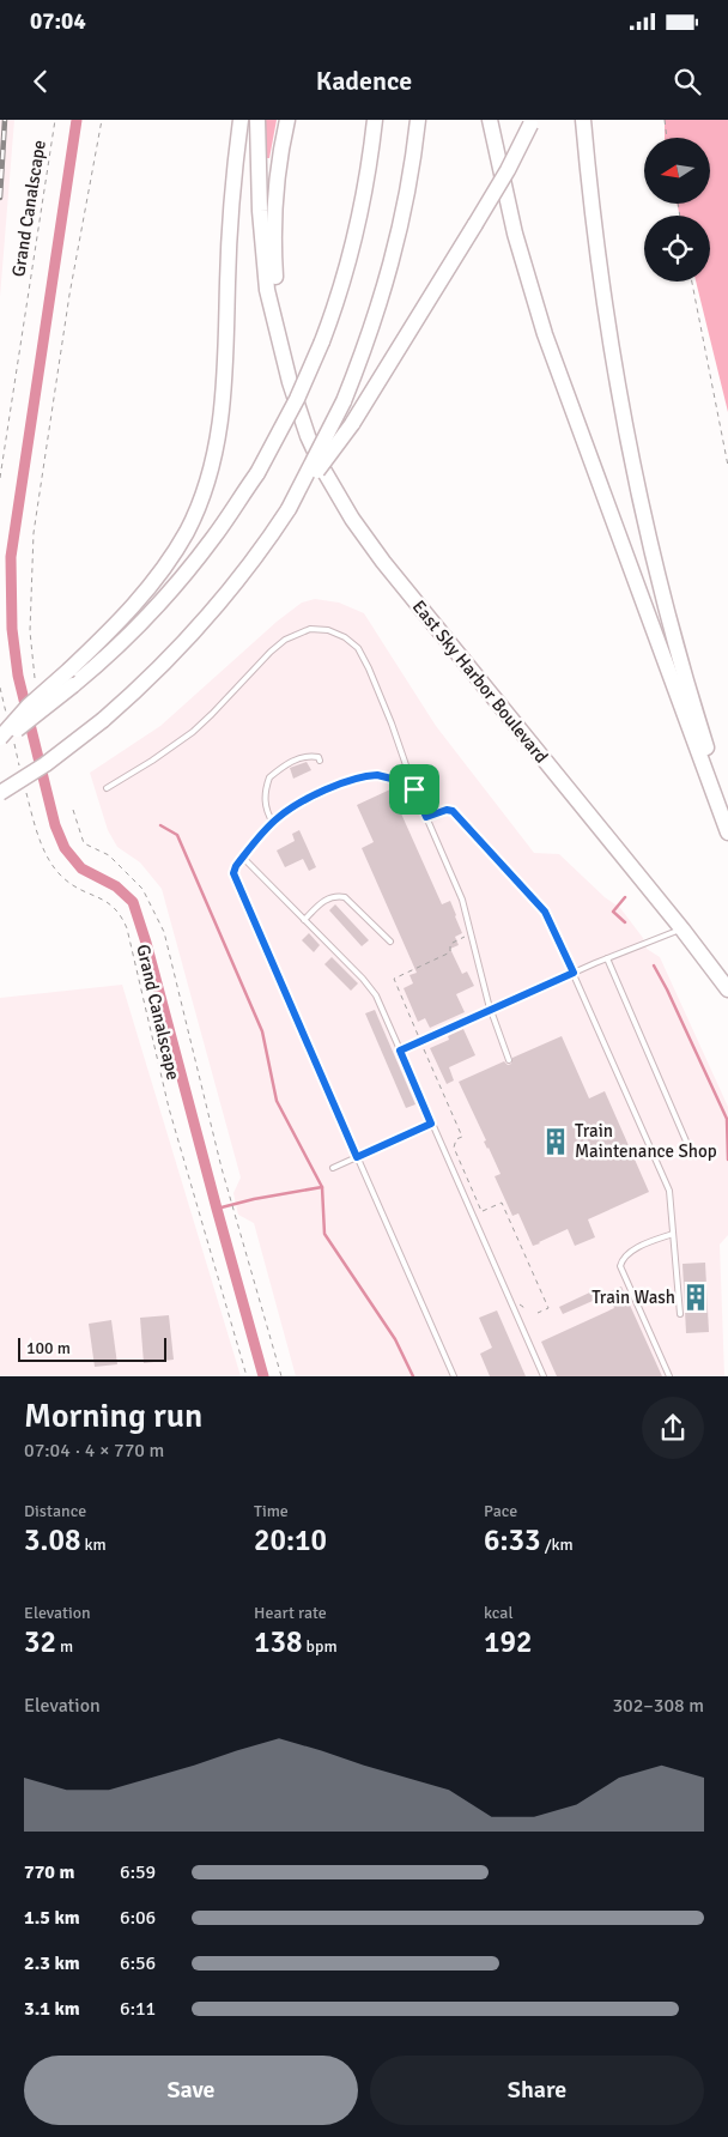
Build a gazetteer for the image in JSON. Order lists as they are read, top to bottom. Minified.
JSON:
{"streets":{"highway":["East Sky Harbor Boulevard"],"path":["Grand Canalscape"]},"places":{"building":["Train Maintenance Shop","Train Wash"]},"scale_bar":"100 m","north":"left","page":{"status":"07:04","header":"Kadence","scale":"100 m","heading":["Morning run","07:04 · 4 × 770 m"],"stats":[["Distance","3.08 km"],["Time","20:10"],["Pace","6:33 /km"],["Elevation","32 m"],["Heart rate","138 bpm"],["kcal","192"]],"chart":["Elevation","302–308 m"],"list":[{"name":"770 m","note":"6:59"},{"name":"1.5 km","note":"6:06"},{"name":"2.3 km","note":"6:56"},{"name":"3.1 km","note":"6:11"}],"buttons":["Save","Share"]}}
